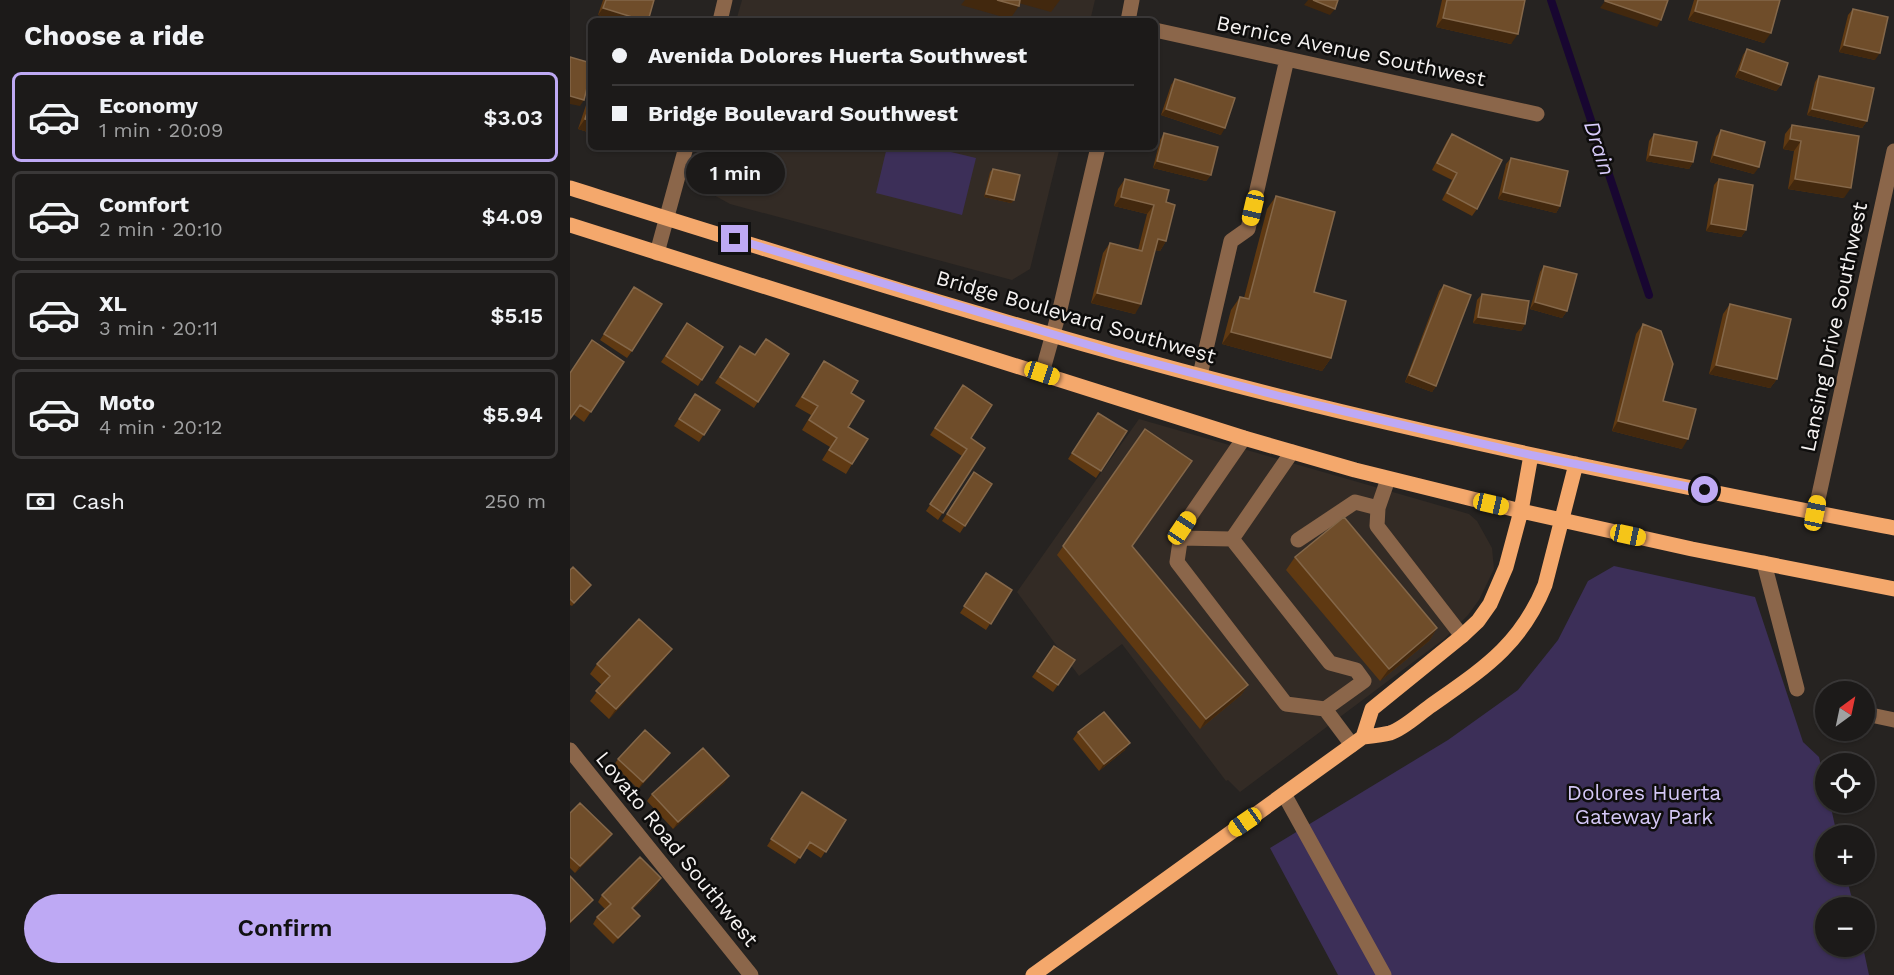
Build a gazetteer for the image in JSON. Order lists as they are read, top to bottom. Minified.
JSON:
{"streets":{"main road":["Bridge Boulevard Southwest"],"street":["Bernice Avenue Southwest","Lansing Drive Southwest","Lovato Road Southwest"]},"crossings":[["Bridge Boulevard Southwest","Lansing Drive Southwest"]],"water":["Drain"],"parks":["Dolores Huerta Gateway Park"],"north":"top right","page":{"heading":"Choose a ride","banner":["Avenida Dolores Huerta Southwest","Bridge Boulevard Southwest"],"list":[{"name":"Economy","note":"1 min · 20:09","value":"$3.03"},{"name":"Comfort","note":"2 min · 20:10","value":"$4.09"},{"name":"XL","note":"3 min · 20:11","value":"$5.15"},{"name":"Moto","note":"4 min · 20:12","value":"$5.94"}],"bubble":"1 min","pay":["Cash","250 m"],"map_buttons":["+","−"],"buttons":"Confirm"}}
